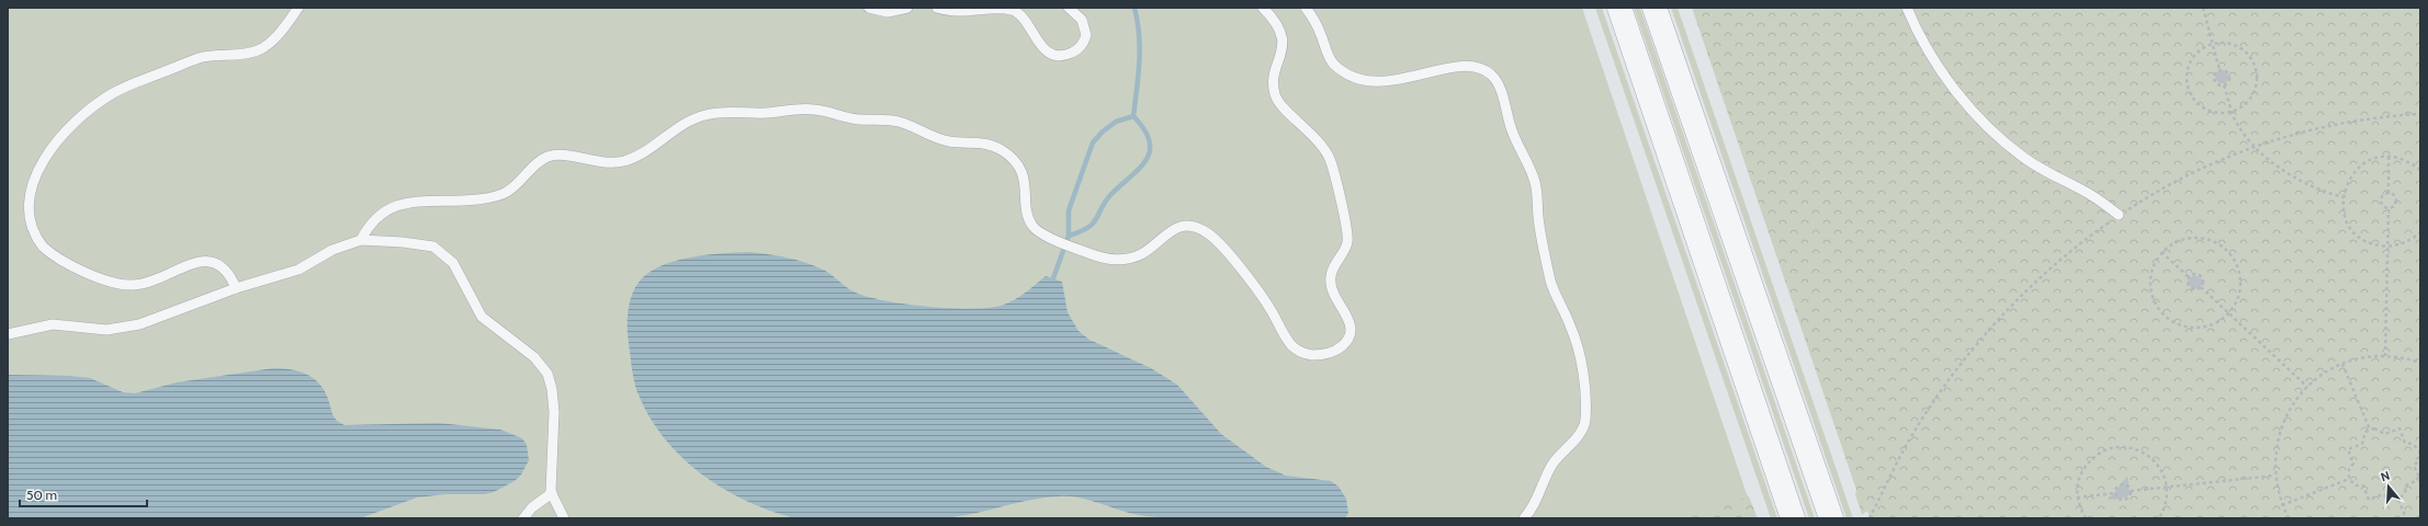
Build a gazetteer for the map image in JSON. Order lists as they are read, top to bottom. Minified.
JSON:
{"scale_bar":"50 m","north":"top"}
